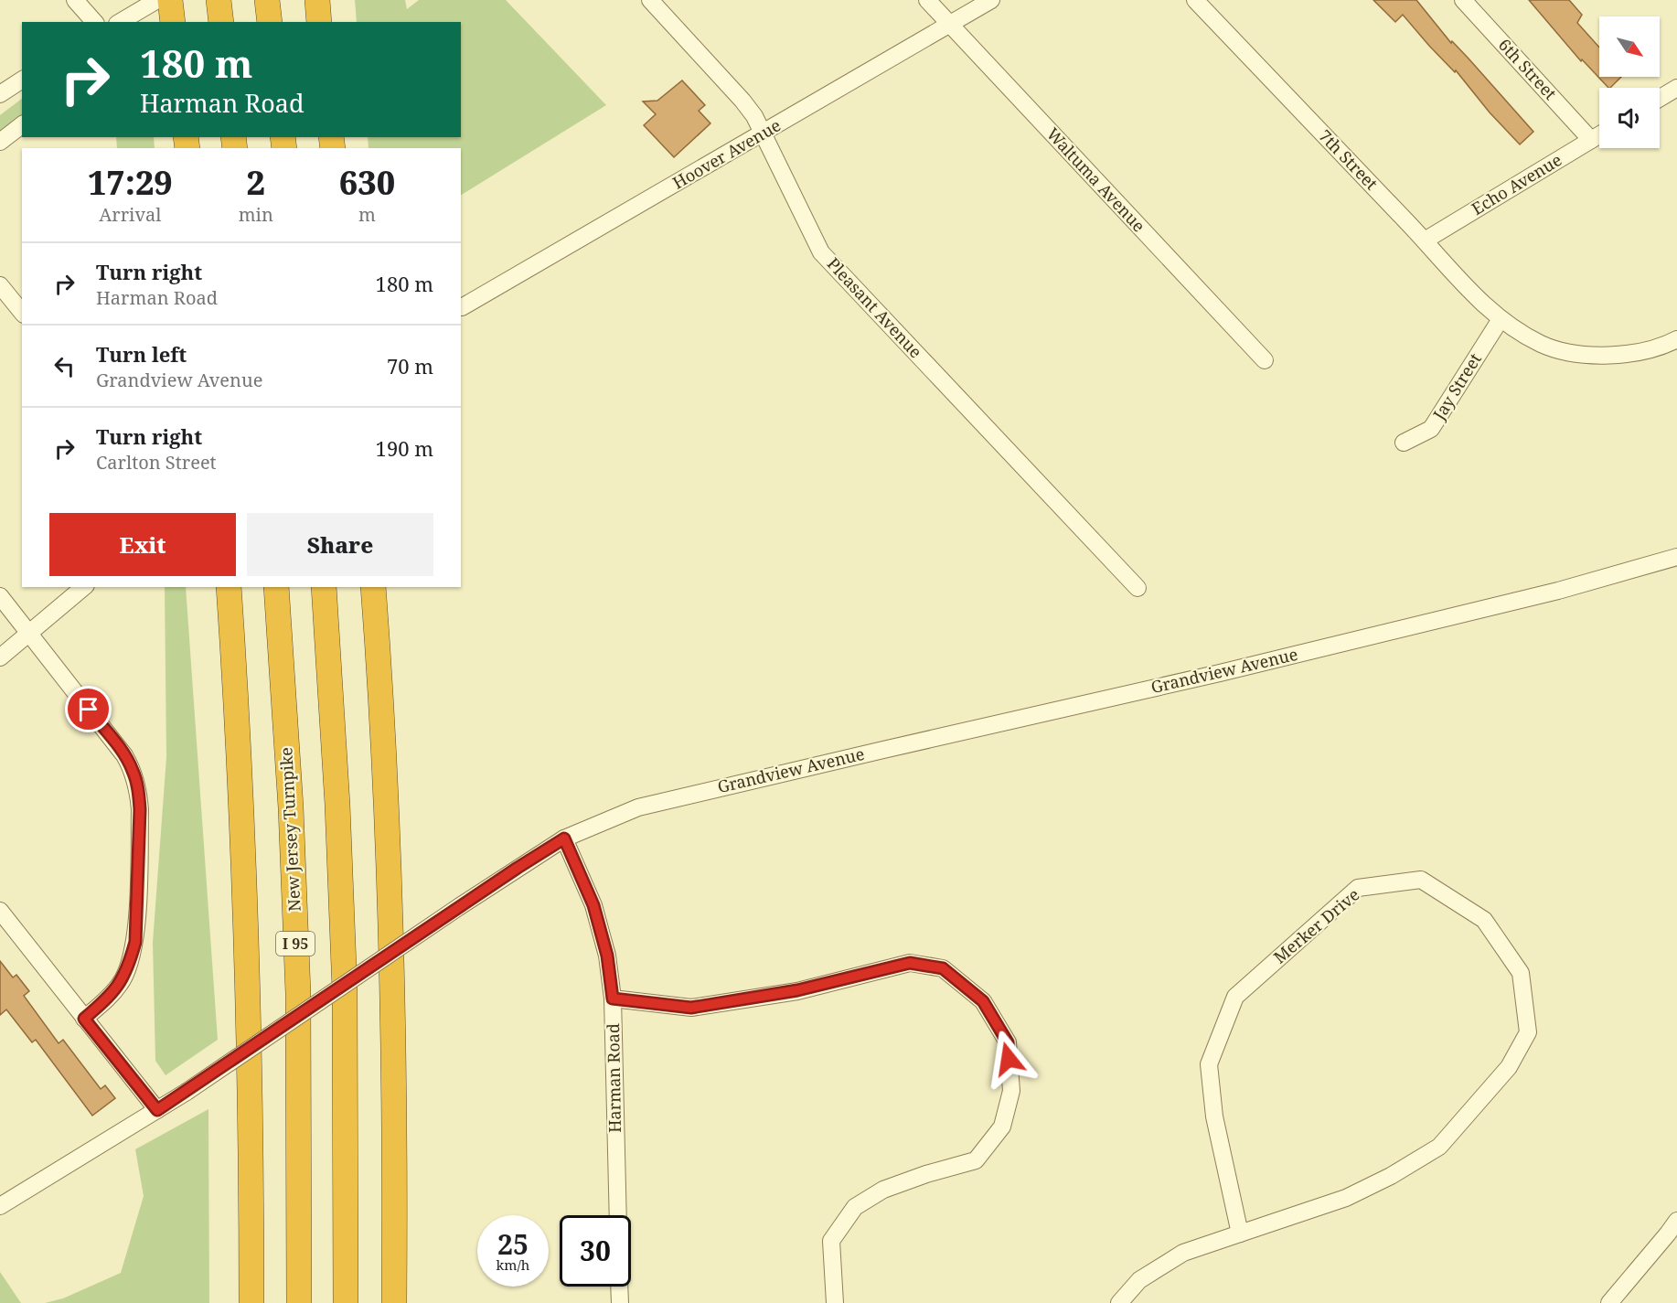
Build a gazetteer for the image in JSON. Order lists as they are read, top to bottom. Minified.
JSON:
{"streets":{"highway":["New Jersey Turnpike","I 95"],"street":["6th Street","Hoover Avenue","7th Street","Waltuma Avenue","Echo Avenue","Pleasant Avenue","Jay Street","Grandview Avenue","Merker Drive","Harman Road"]},"crossings":[["6th Street","Echo Avenue"],["Hoover Avenue","Waltuma Avenue"],["Hoover Avenue","Pleasant Avenue"],["7th Street","Echo Avenue"],["7th Street","Jay Street"],["Grandview Avenue","Harman Road"]],"north":"bottom right","page":{"turn":["180 m","Harman Road"],"eta":["17:29","Arrival","2","min","630","m"],"list":[{"name":"Turn right","note":"Harman Road","value":"180 m"},{"name":"Turn left","note":"Grandview Avenue","value":"70 m"},{"name":"Turn right","note":"Carlton Street","value":"190 m"}],"buttons":["Exit","Share"],"speed":"25 km/h","limit":"30"}}
